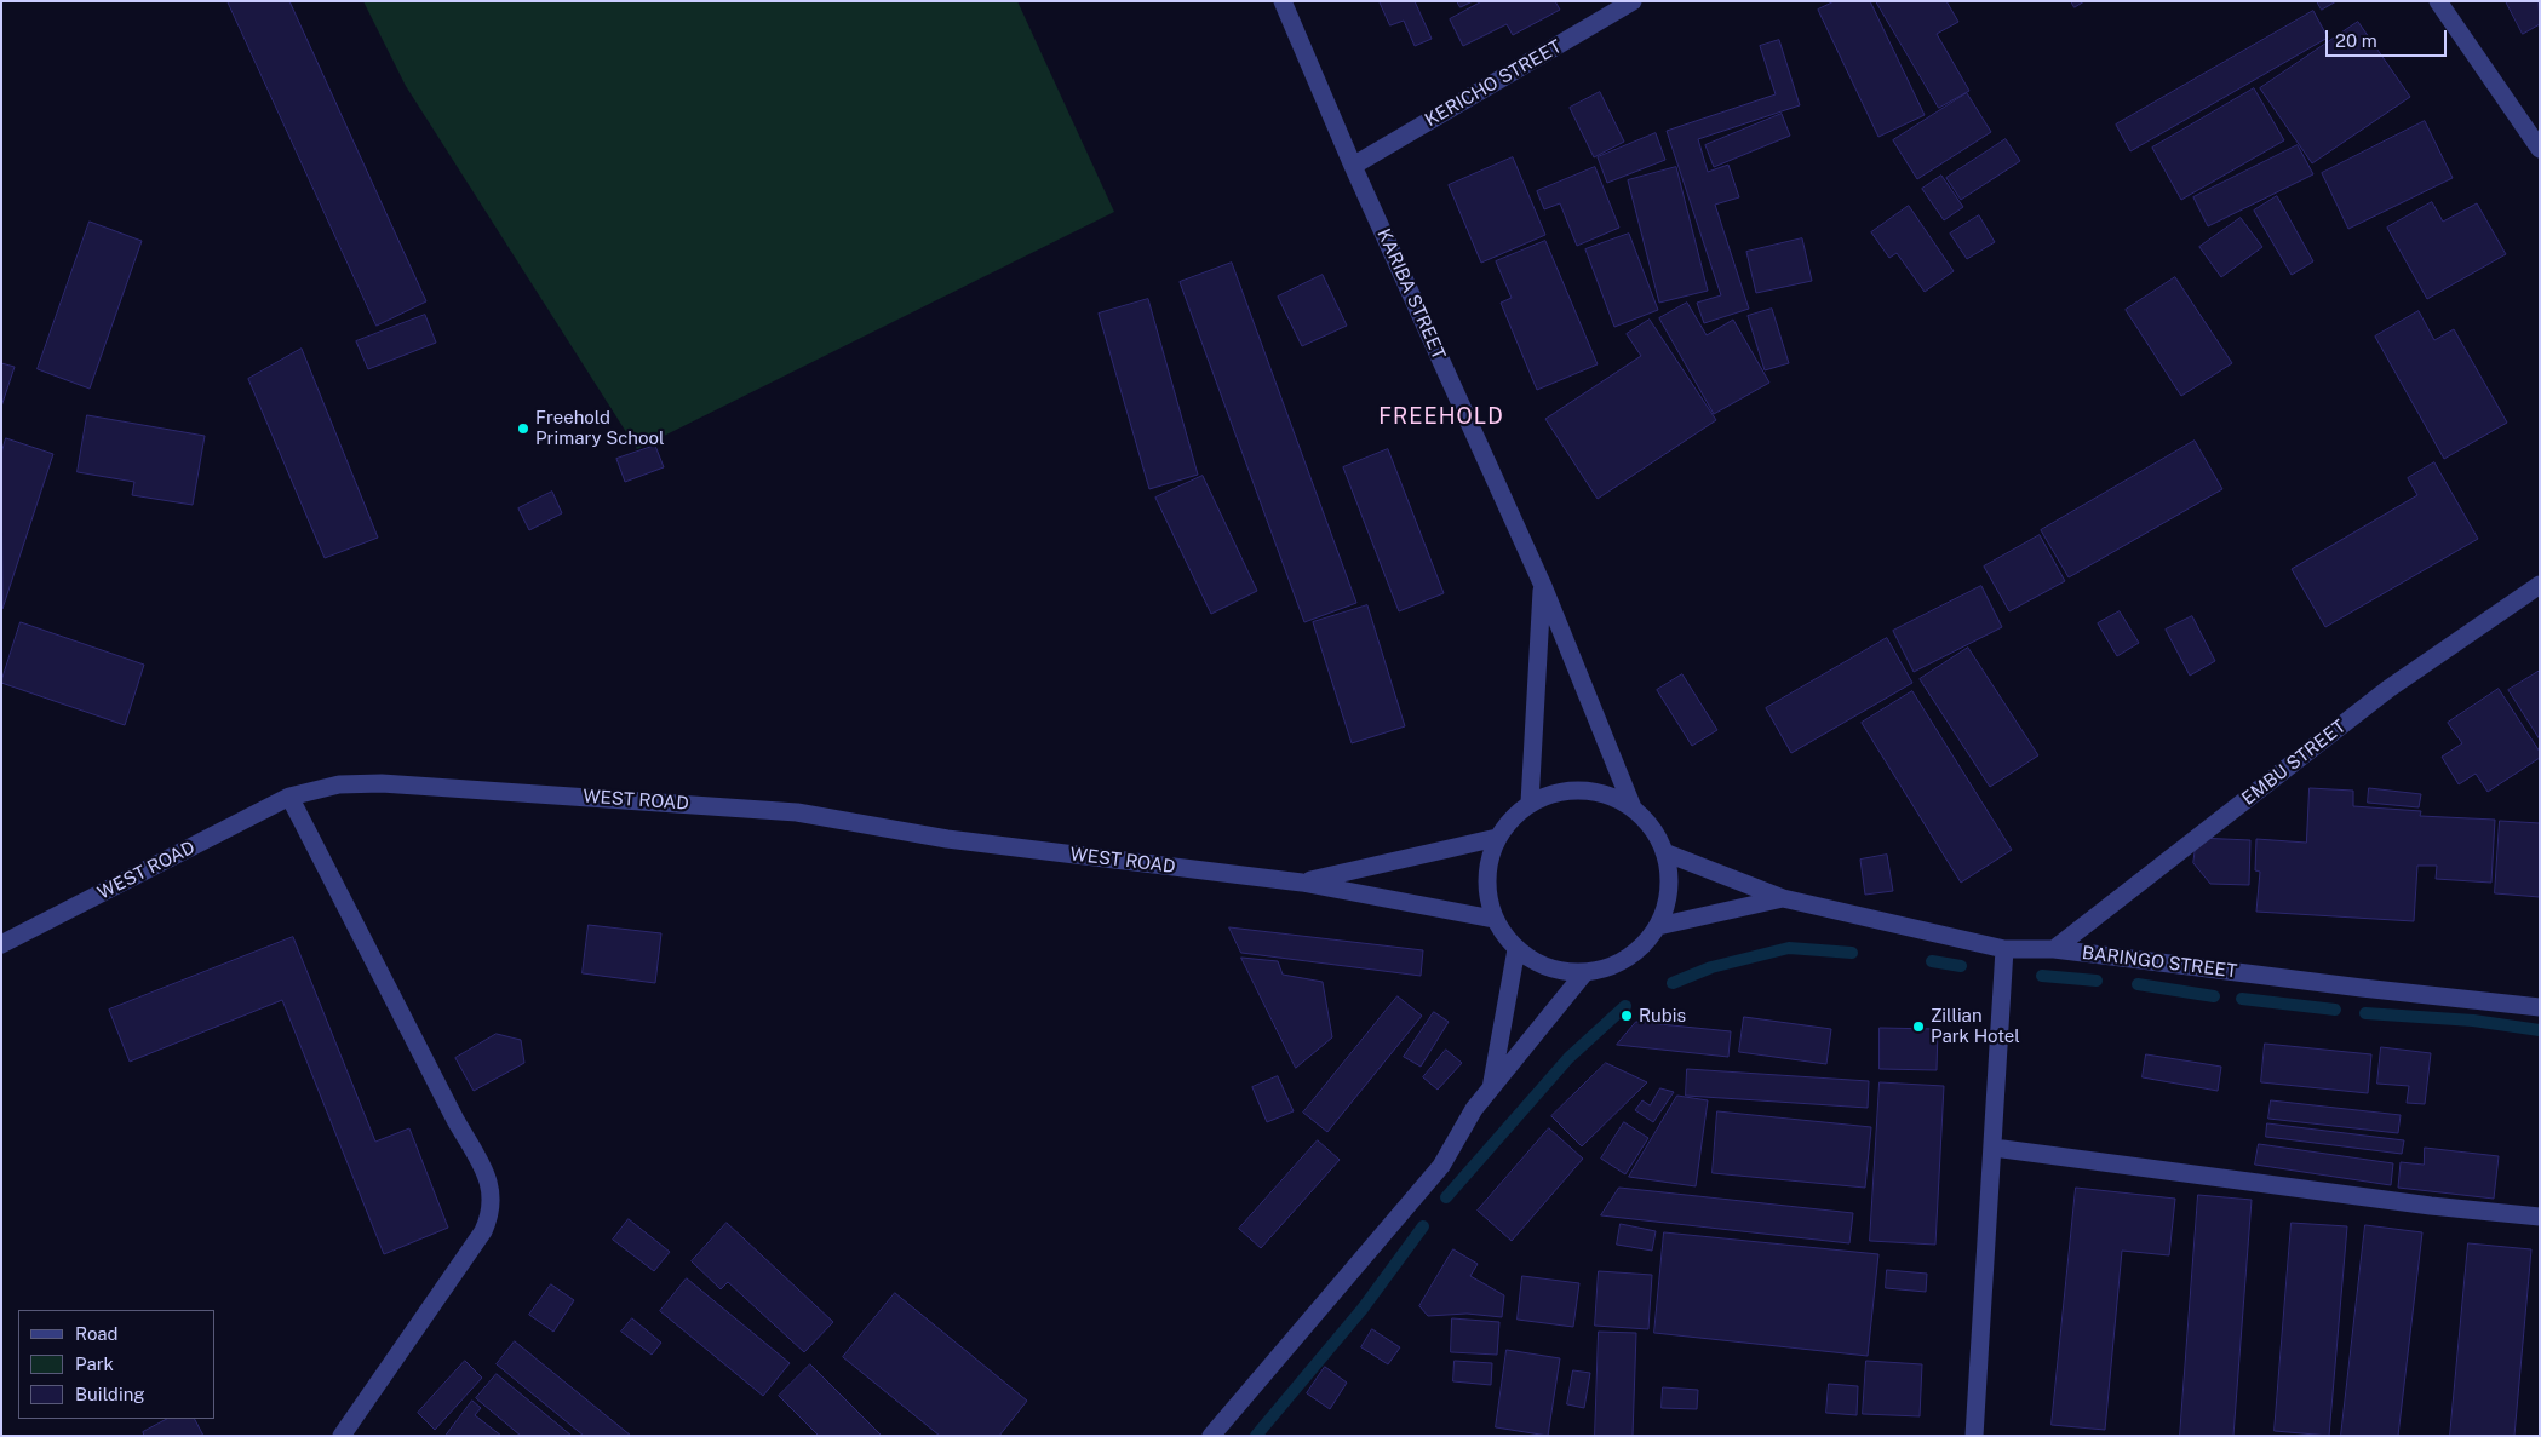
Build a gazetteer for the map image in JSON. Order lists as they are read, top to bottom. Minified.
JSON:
{"streets":{"street":["KERICHO STREET","KARIBA STREET","EMBU STREET","WEST ROAD","BARINGO STREET"]},"crossings":[["KERICHO STREET","KARIBA STREET"],["KARIBA STREET","WEST ROAD"],["KARIBA STREET","BARINGO STREET"],["EMBU STREET","BARINGO STREET"],["WEST ROAD","BARINGO STREET"]],"districts":["FREEHOLD"],"places":["Freehold Primary School","Rubis","Zillian Park Hotel"],"legend":["Road","Park","Building"],"scale_bar":"20 m"}
